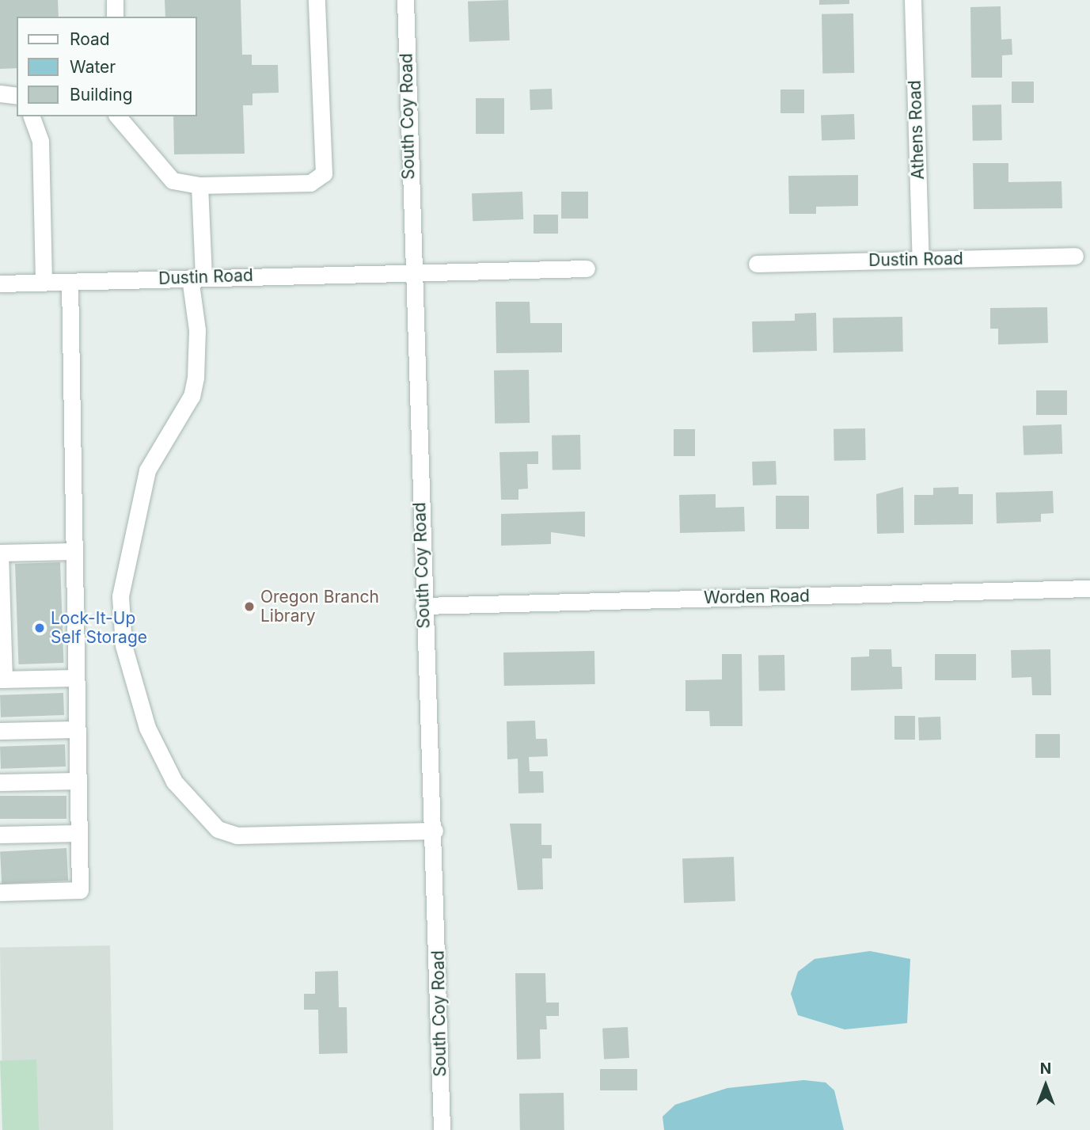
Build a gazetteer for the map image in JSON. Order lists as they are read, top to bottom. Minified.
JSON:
{"streets":{"street":["South Coy Road","Athens Road","Dustin Road","Worden Road"]},"crossings":[["South Coy Road","Dustin Road"],["South Coy Road","Worden Road"],["Athens Road","Dustin Road"]],"places":["Oregon Branch Library","Lock-It-Up Self Storage"],"legend":["Road","Water","Building"],"north":"top"}
